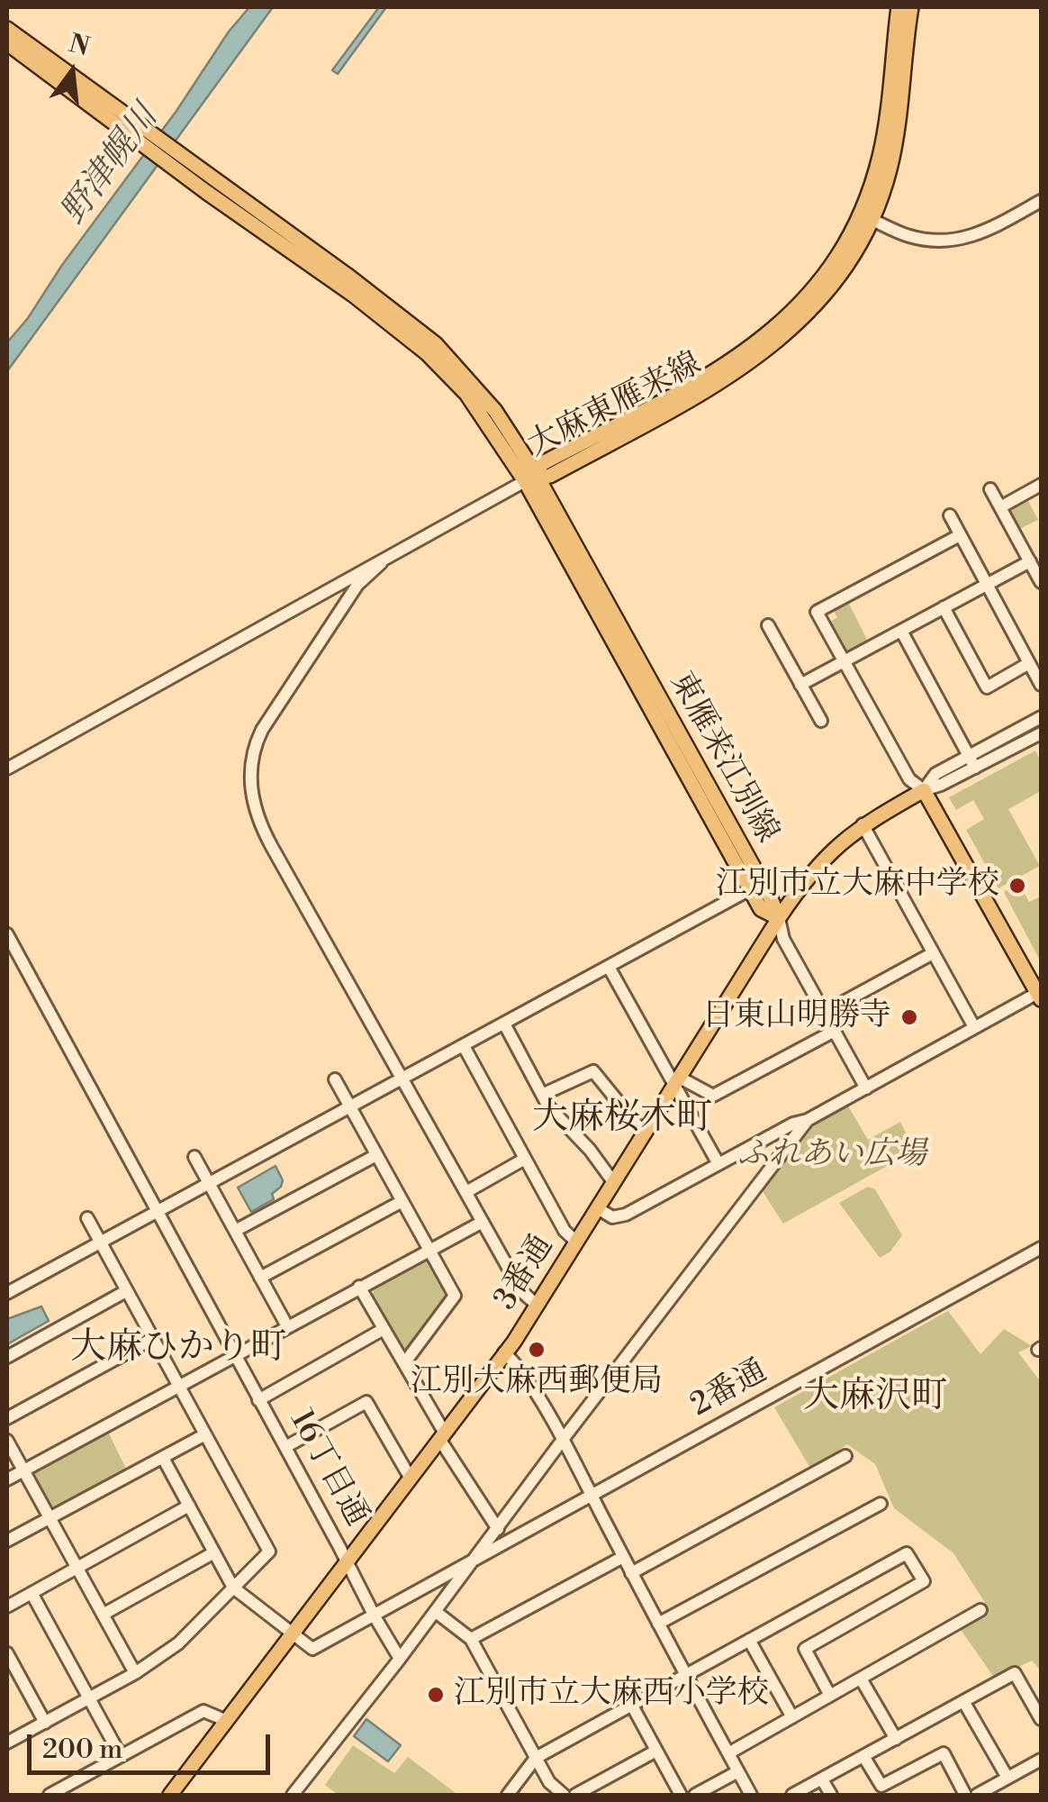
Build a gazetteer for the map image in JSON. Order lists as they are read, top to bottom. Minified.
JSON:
{"streets":{"main road":["大麻東雁来線","東雁来江別線","3番通"],"street":["2番通","16丁目通"]},"crossings":[["大麻東雁来線","東雁来江別線"],["東雁来江別線","3番通"],["3番通","2番通"],["3番通","16丁目通"],["2番通","16丁目通"]],"districts":["大麻桜木町","大麻ひかり町","大麻沢町"],"water":["野津幌川"],"parks":["ふれあい広場"],"places":["江別市立大麻中学校","日東山明勝寺","江別大麻西郵便局","江別市立大麻西小学校"],"scale_bar":"200 m","north":"top"}
